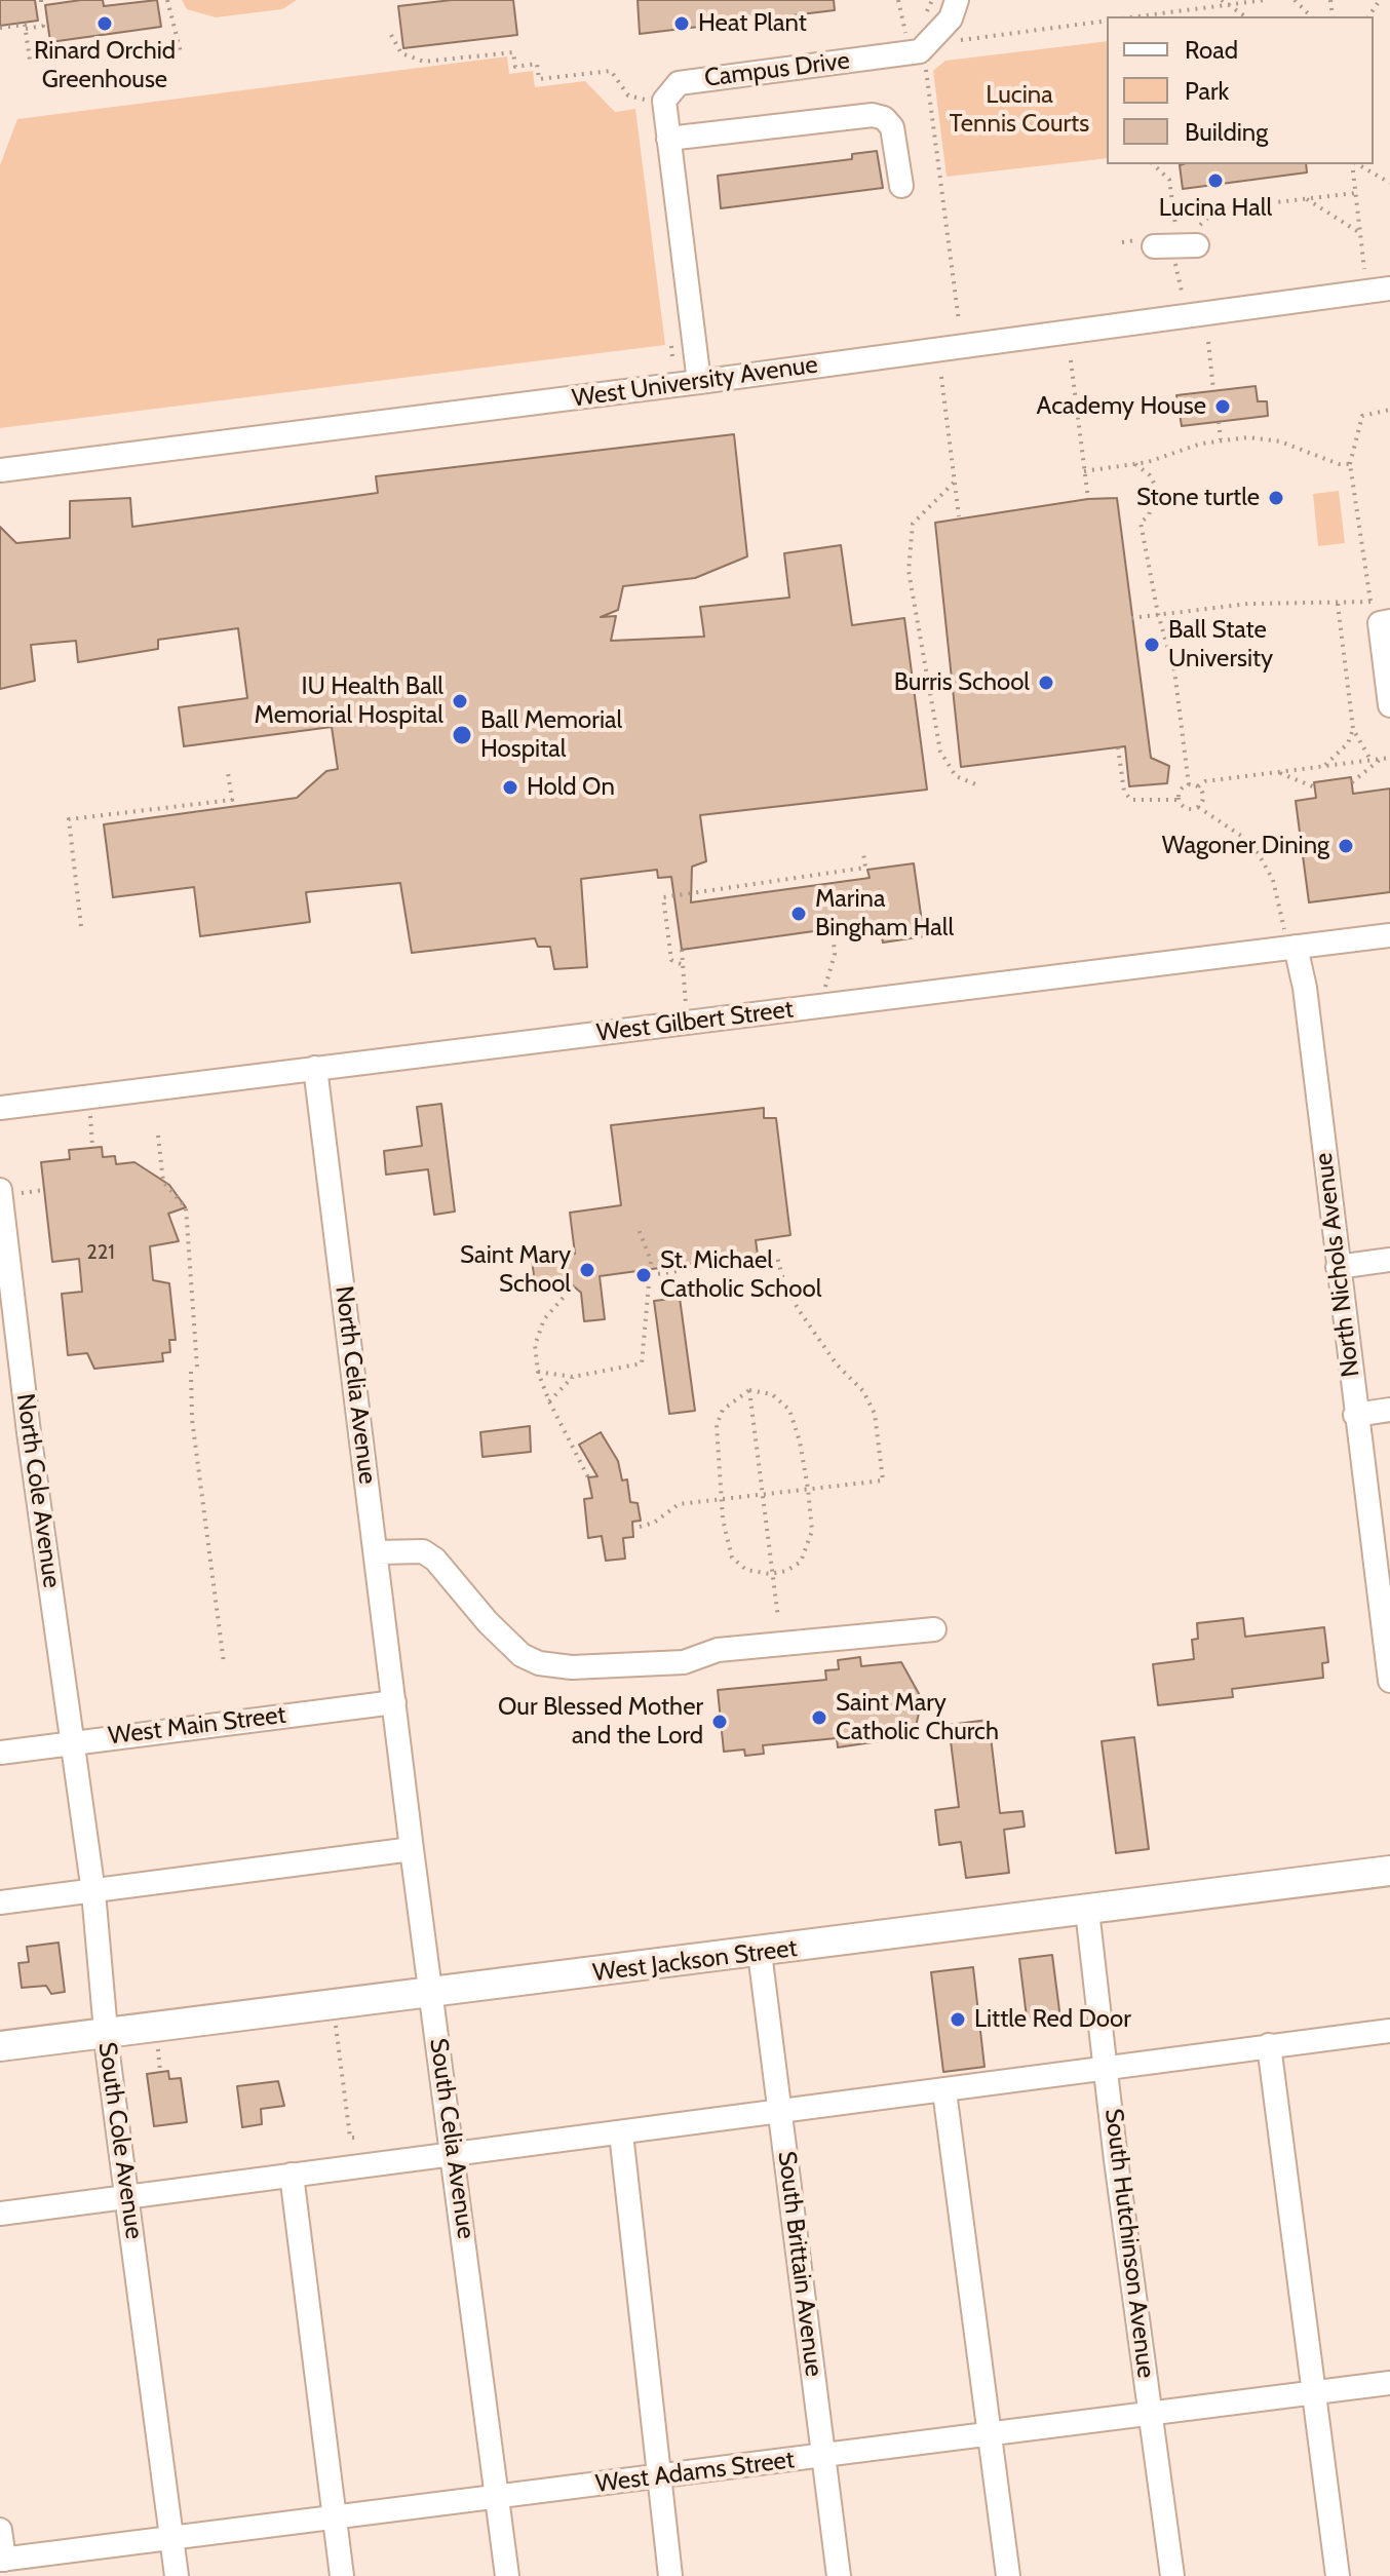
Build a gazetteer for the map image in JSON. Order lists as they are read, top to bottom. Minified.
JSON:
{"streets":{"main road":["West Jackson Street"],"street":["Campus Drive","West University Avenue","West Gilbert Street","North Nichols Avenue","North Celia Avenue","North Cole Avenue","West Main Street","South Celia Avenue","South Cole Avenue","South Hutchinson Avenue","South Brittain Avenue","West Adams Street"]},"crossings":[["Campus Drive","West University Avenue"],["West Gilbert Street","North Nichols Avenue"],["West Gilbert Street","North Celia Avenue"],["North Celia Avenue","West Main Street"],["North Celia Avenue","South Celia Avenue"],["North Cole Avenue","West Main Street"],["North Cole Avenue","South Cole Avenue"],["West Main Street","South Celia Avenue"],["West Main Street","South Cole Avenue"],["West Jackson Street","South Celia Avenue"],["West Jackson Street","South Cole Avenue"],["West Jackson Street","South Hutchinson Avenue"],["West Jackson Street","South Brittain Avenue"],["South Celia Avenue","West Adams Street"],["South Cole Avenue","West Adams Street"],["South Hutchinson Avenue","West Adams Street"],["South Brittain Avenue","West Adams Street"]],"parks":["Lucina Tennis Courts"],"places":["Rinard Orchid Greenhouse","Heat Plant","Lucina Hall","Academy House","Stone turtle","Ball State University","Burris School","IU Health Ball Memorial Hospital","Ball Memorial Hospital","Hold On","Wagoner Dining","Marina Bingham Hall","Saint Mary School","St. Michael Catholic School","Saint Mary Catholic Church","Our Blessed Mother and the Lord","Little Red Door"],"house_numbers":["221"],"legend":["Road","Park","Building"]}
